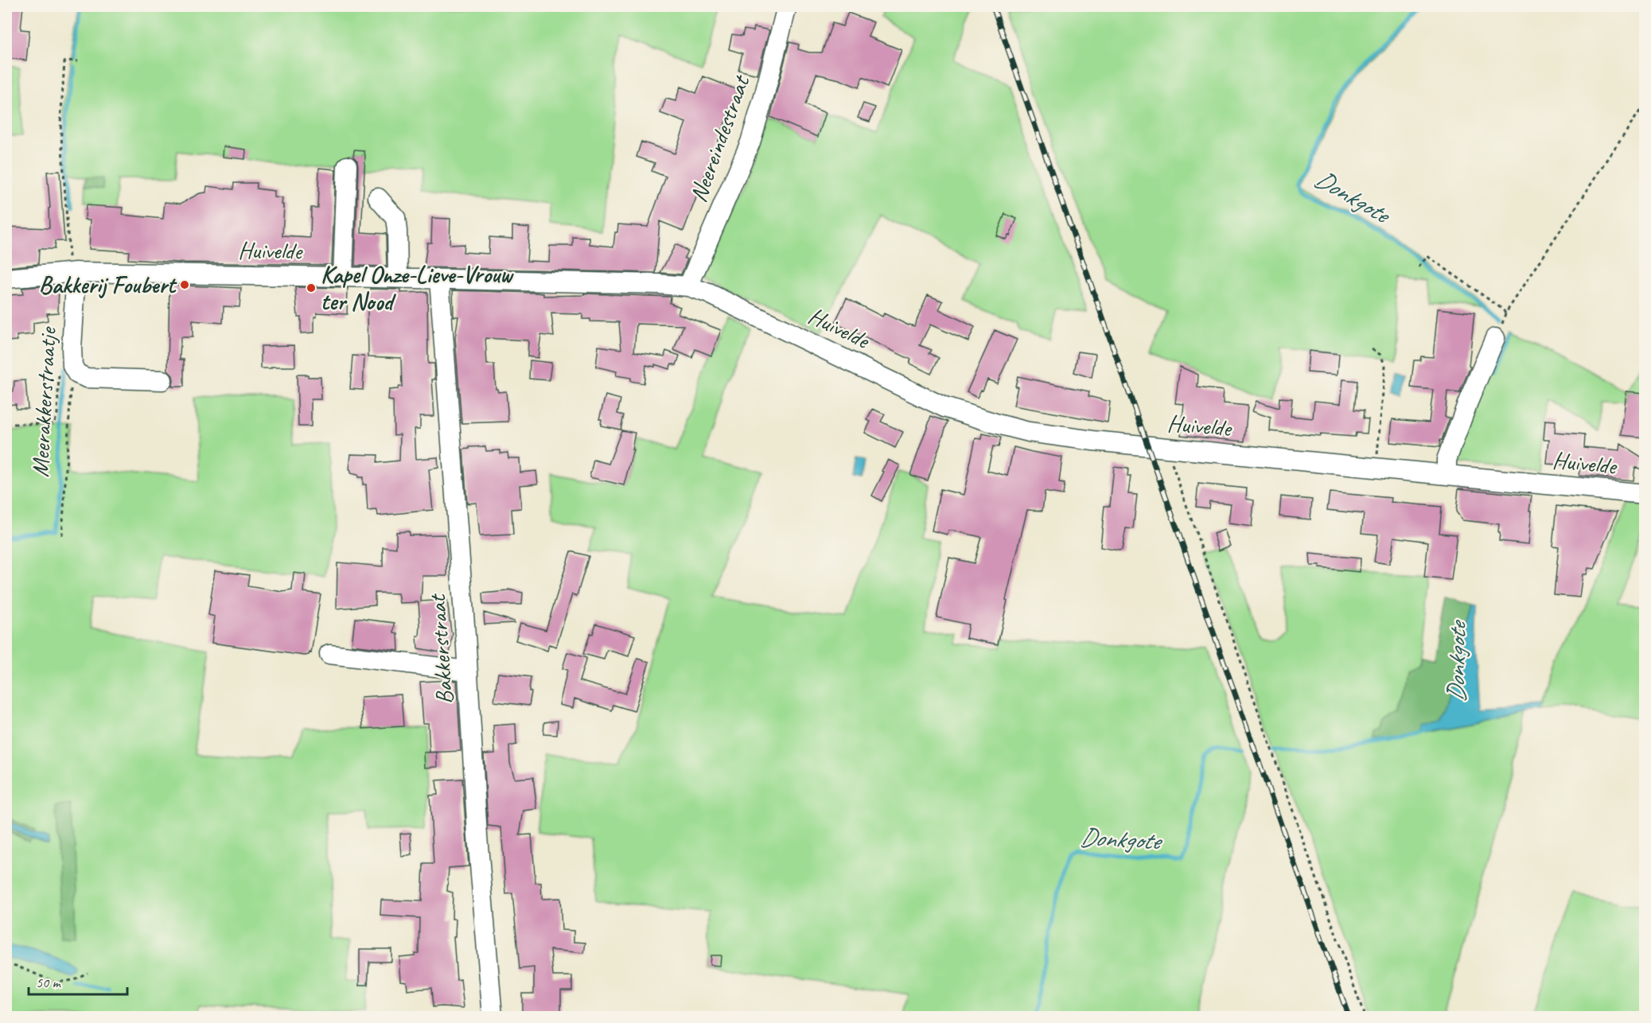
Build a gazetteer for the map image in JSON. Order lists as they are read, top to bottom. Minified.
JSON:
{"streets":{"street":["Neereindestraat","Huivelde","Meerakkerstraatje","Bakkerstraat"]},"crossings":[["Neereindestraat","Huivelde"],["Huivelde","Meerakkerstraatje"],["Huivelde","Bakkerstraat"]],"water":["Donkgote"],"places":["Bakkerij Foubert","Kapel Onze-Lieve-Vrouw ter Nood"],"scale_bar":"50 m"}
